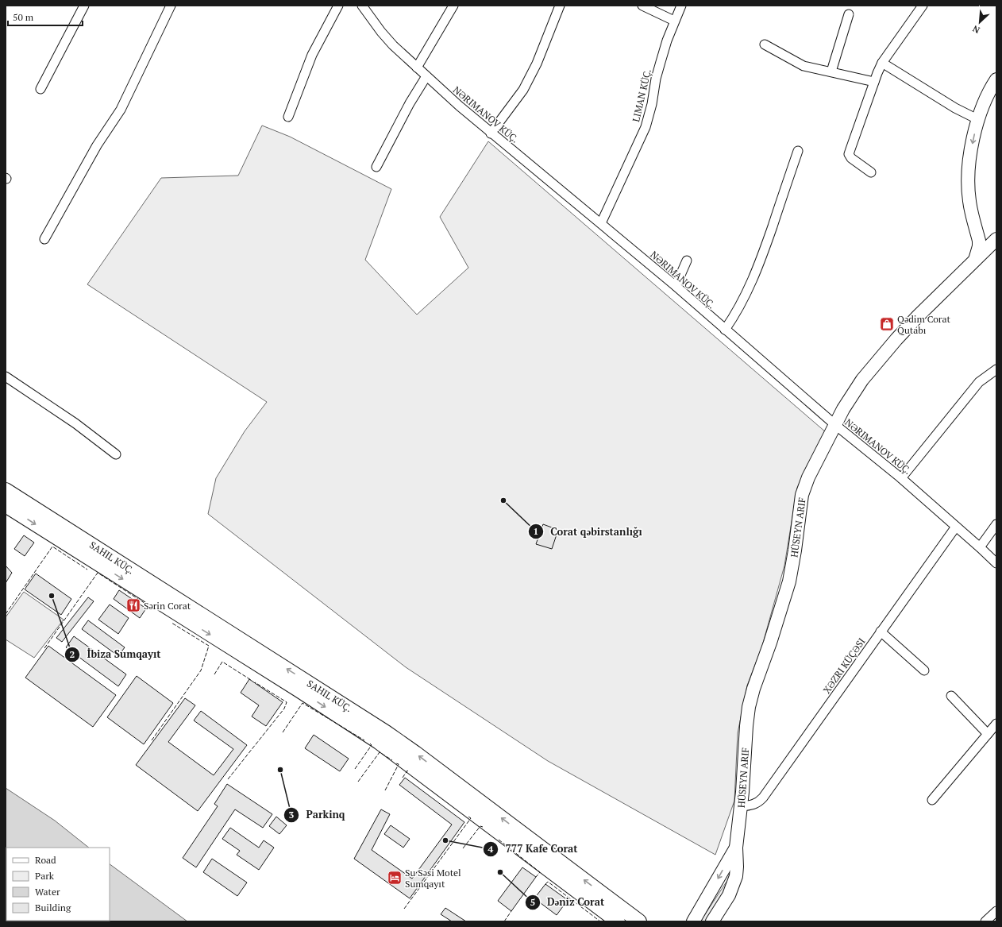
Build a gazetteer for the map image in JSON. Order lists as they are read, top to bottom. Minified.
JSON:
{"streets":{"main road":["SAHIL KÜÇ."],"street":["LIMAN KÜÇ.","NƏRIMANOV KÜÇ.","HÜSEYN ARIF","XƏZRI KÜÇƏSI"]},"crossings":[["LIMAN KÜÇ.","NƏRIMANOV KÜÇ."],["NƏRIMANOV KÜÇ.","HÜSEYN ARIF"],["NƏRIMANOV KÜÇ.","XƏZRI KÜÇƏSI"],["HÜSEYN ARIF","XƏZRI KÜÇƏSI"]],"places":{"shop":["Qədim Corat Qutabı"],"other":["Corat qəbirstanlığı","İbiza Sumqayıt","Parkinq","777 Kafe Corat","Dəniz Corat"],"restaurant":["Sərin Corat"],"hotel":["Su Səsi Motel Sumqayıt"]},"legend":["Road","Park","Water","Building"],"scale_bar":"50 m","north":"bottom left"}
